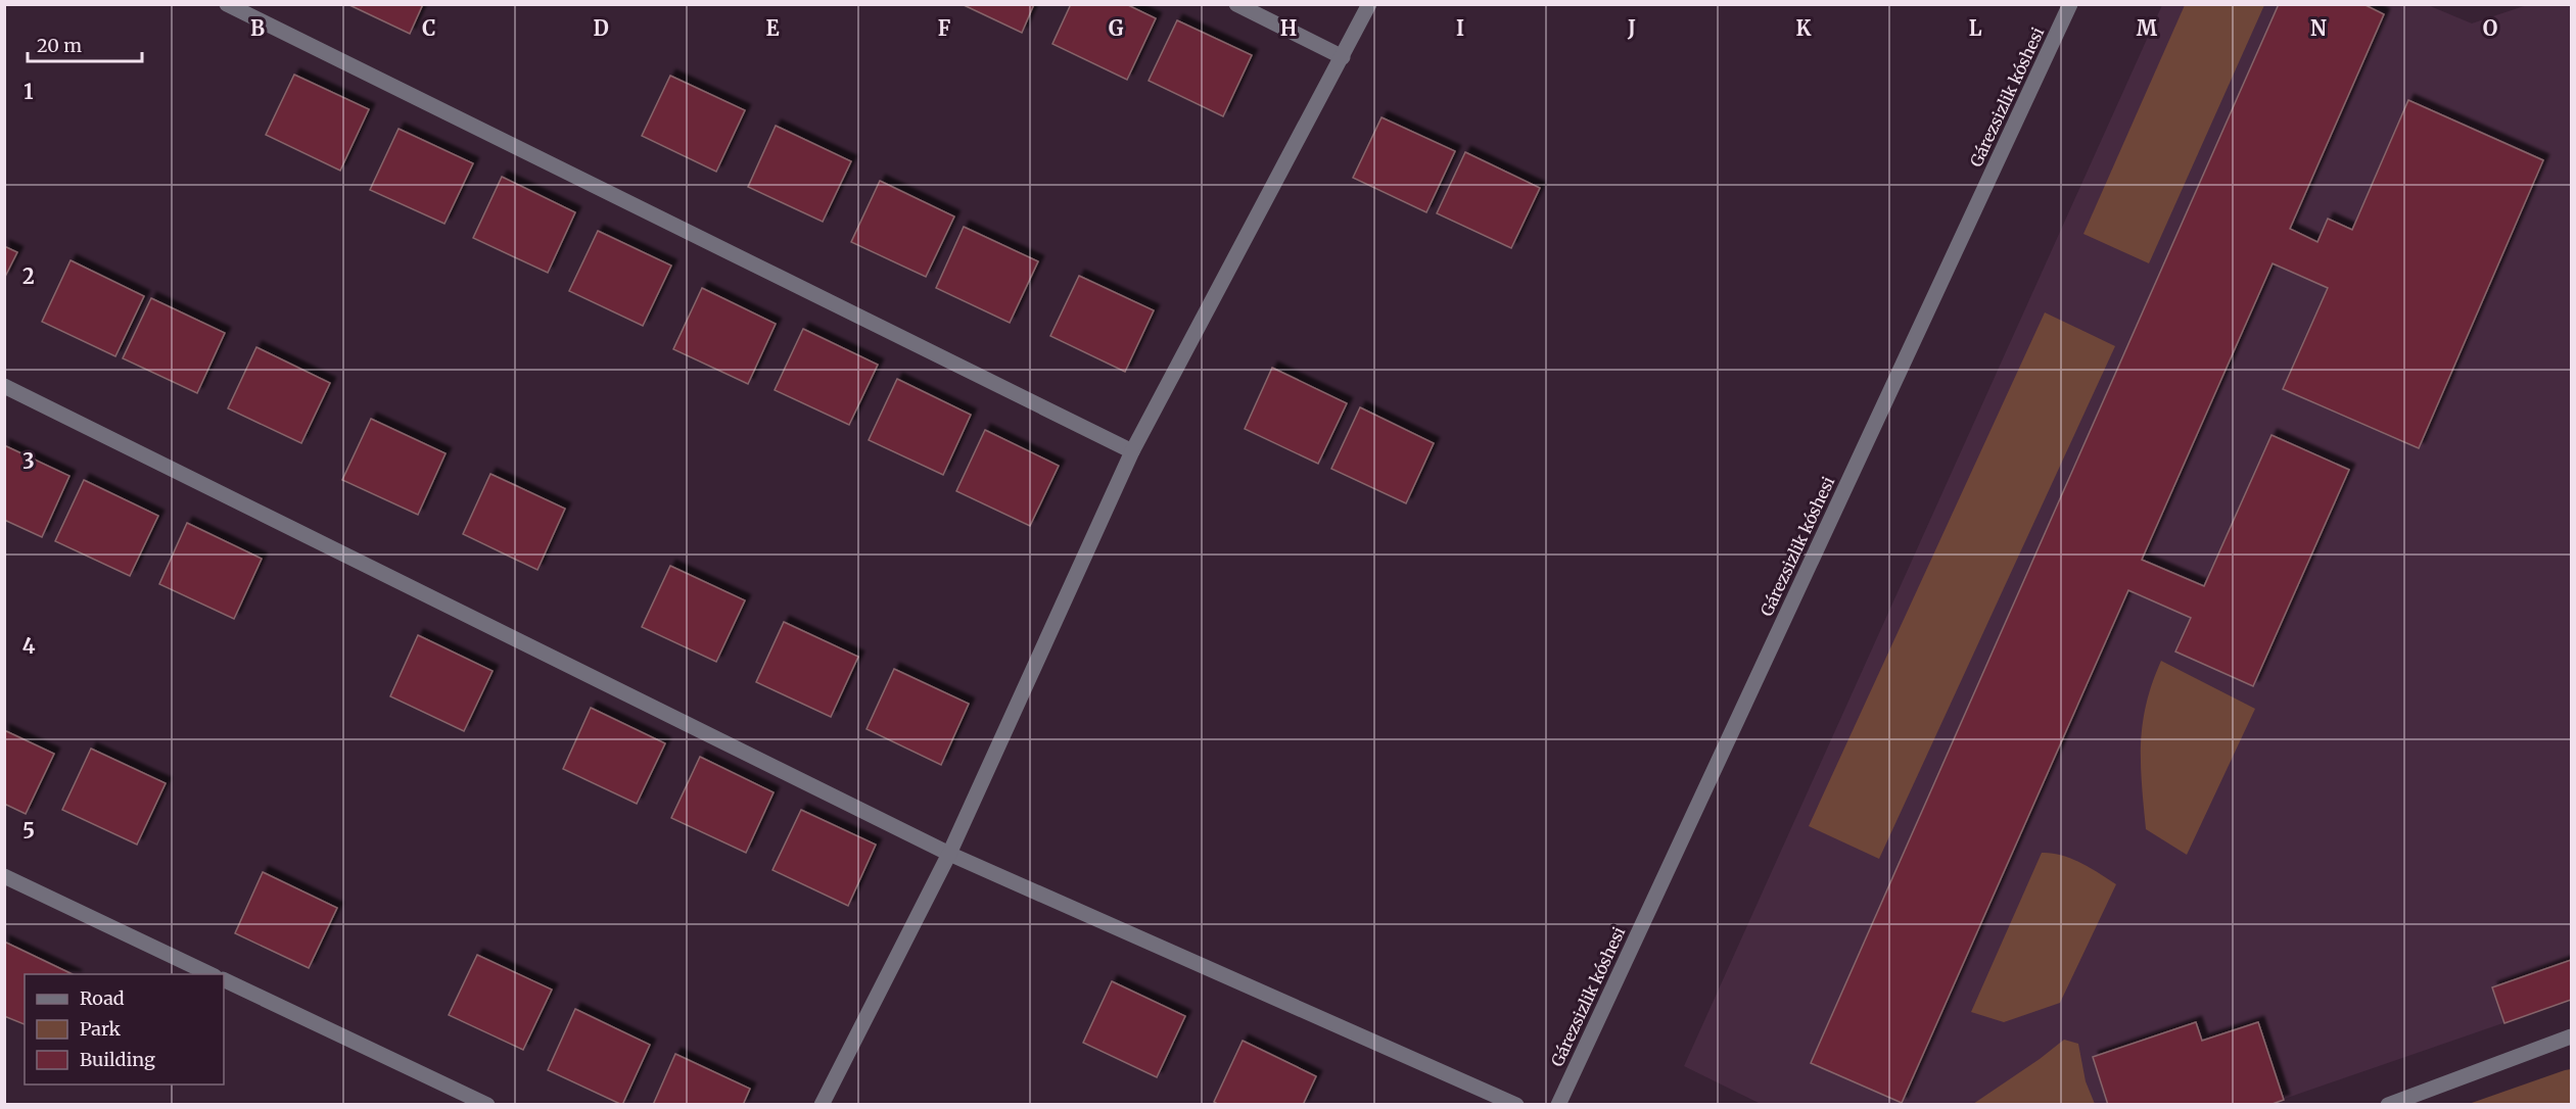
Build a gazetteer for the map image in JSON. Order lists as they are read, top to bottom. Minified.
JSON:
{"streets":{"street":["Gárezsizlik kóshesi"]},"legend":["Road","Park","Building"],"scale_bar":"20 m","grid":{"columns":["B","C","D","E","F","G","H","I","J","K","L","M","N","O"],"rows":["1","2","3","4","5"]}}
